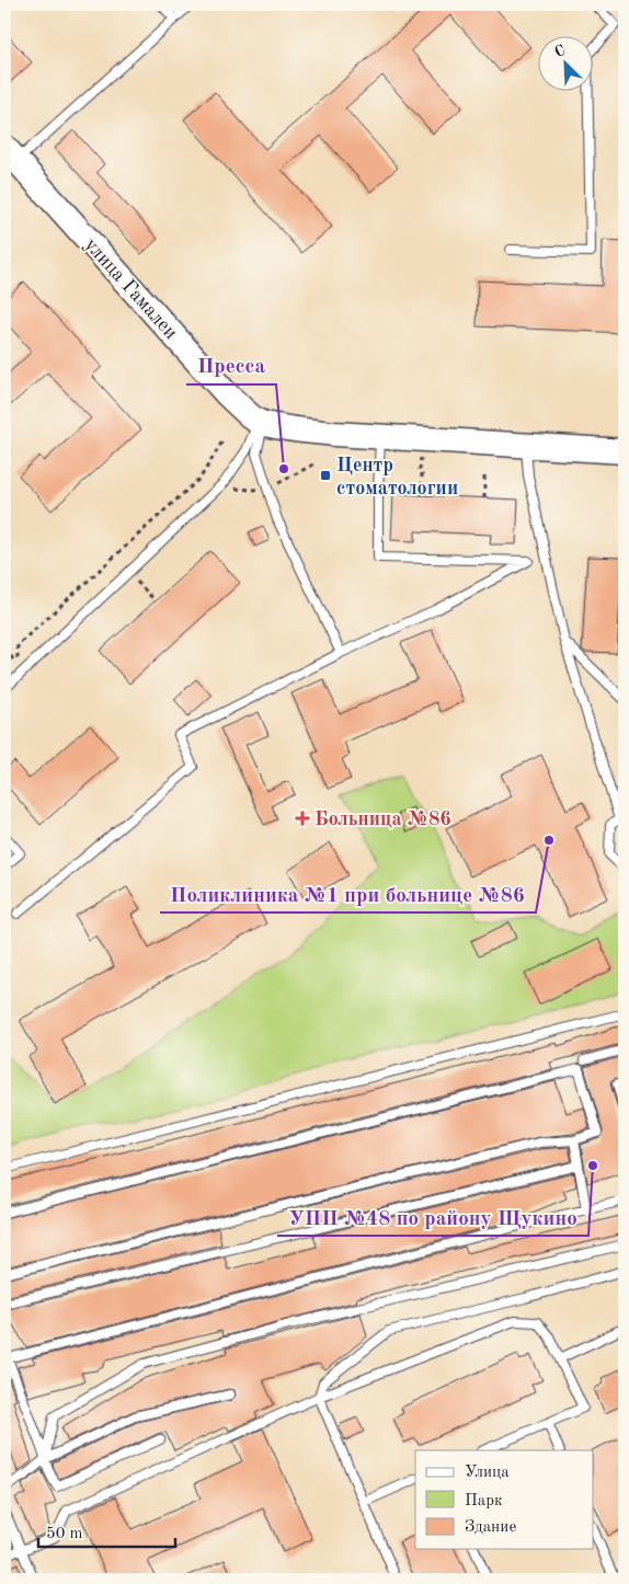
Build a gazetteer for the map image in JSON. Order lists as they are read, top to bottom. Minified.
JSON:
{"streets":{"street":["улица Гамалеи"]},"places":{"other":["Пресса","Поликлиника №1 при больнице №86","УПП №48 по району Щукино"],"transit":["Центр стоматологии"],"health":["Больница №86"]},"legend":["Улица","Парк","Здание"],"scale_bar":"50 m","north":"top left"}
